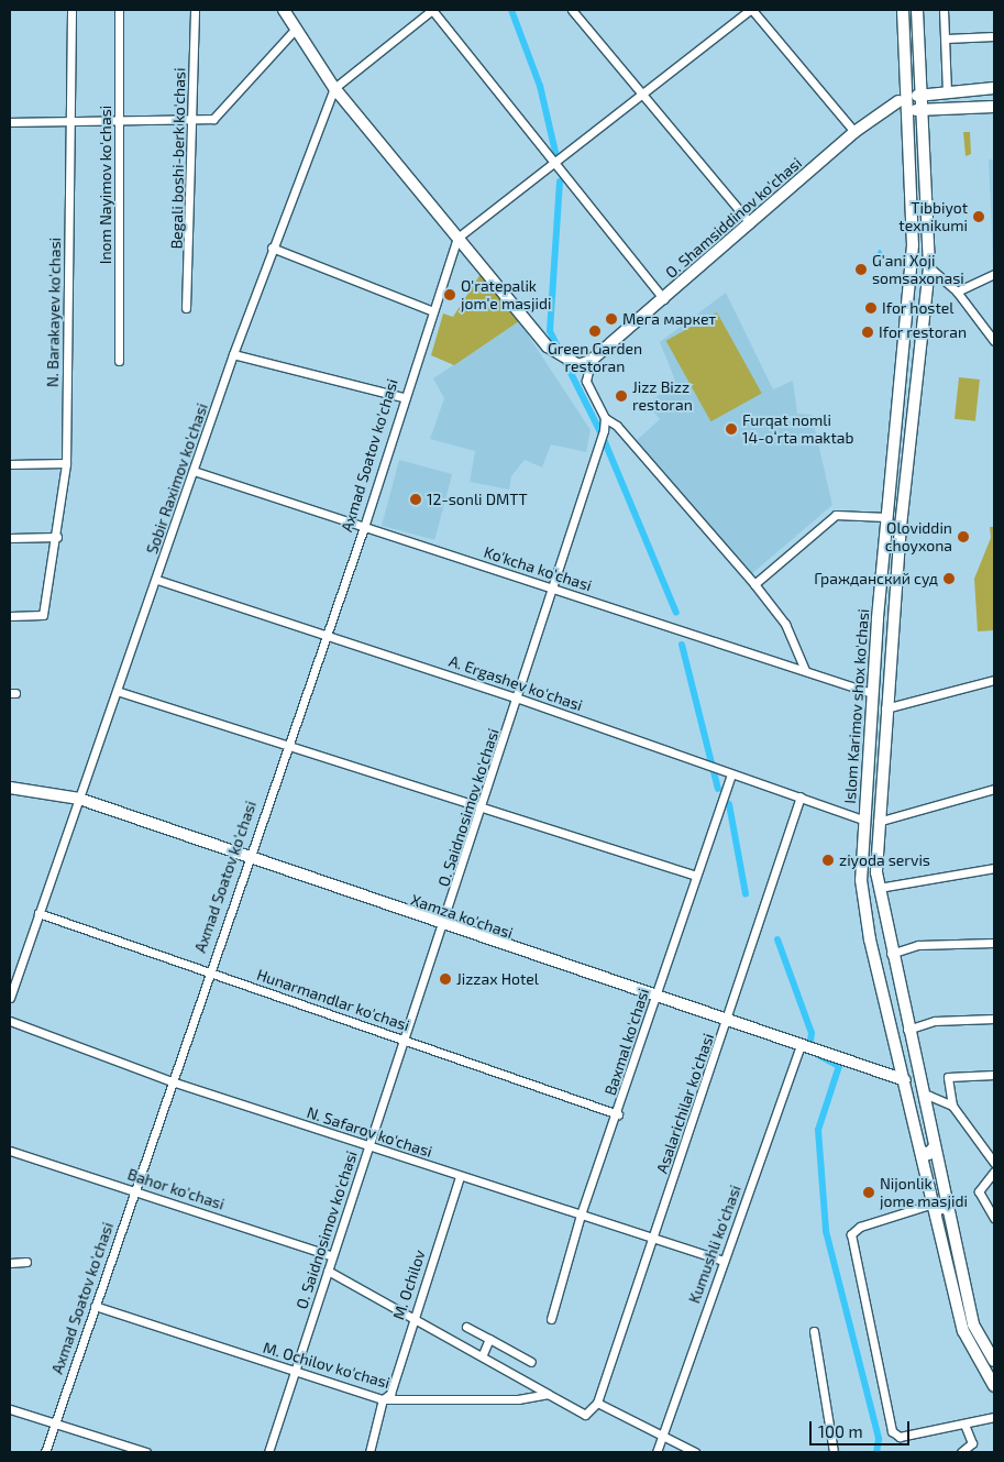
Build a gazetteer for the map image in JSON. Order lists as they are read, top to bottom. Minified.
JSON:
{"streets":{"main road":["O. Shamsiddinov ko'chasi","Islom Karimov shox ko'chasi","Xamza ko'chasi"],"street":["Begali boshi-berk ko'chasi","Inom Nayimov ko'chasi","N. Barakayev ko'chasi","Axmad Soatov ko'chasi","Sobir Raximov ko'chasi","Ko'kcha ko'chasi","A. Ergashev ko'chasi","O. Saidnosimov ko'chasi","Hunarmandlar ko'chasi","Baxmal ko'chasi","Asalarichilar ko'chasi","N. Safarov ko'chasi","Bahor ko'chasi","Kumushli ko'chasi","M. Ochilov","M. Ochilov ko'chasi"]},"crossings":[["O. Shamsiddinov ko'chasi","Islom Karimov shox ko'chasi"],["Axmad Soatov ko'chasi","Ko'kcha ko'chasi"],["Axmad Soatov ko'chasi","A. Ergashev ko'chasi"],["Axmad Soatov ko'chasi","Xamza ko'chasi"],["Axmad Soatov ko'chasi","Hunarmandlar ko'chasi"],["Axmad Soatov ko'chasi","N. Safarov ko'chasi"],["Axmad Soatov ko'chasi","Bahor ko'chasi"],["Axmad Soatov ko'chasi","M. Ochilov ko'chasi"],["Sobir Raximov ko'chasi","Ko'kcha ko'chasi"],["Sobir Raximov ko'chasi","A. Ergashev ko'chasi"],["Sobir Raximov ko'chasi","Xamza ko'chasi"],["Sobir Raximov ko'chasi","Hunarmandlar ko'chasi"],["Ko'kcha ko'chasi","Islom Karimov shox ko'chasi"],["Ko'kcha ko'chasi","O. Saidnosimov ko'chasi"],["A. Ergashev ko'chasi","Islom Karimov shox ko'chasi"],["A. Ergashev ko'chasi","O. Saidnosimov ko'chasi"],["A. Ergashev ko'chasi","Baxmal ko'chasi"],["A. Ergashev ko'chasi","Asalarichilar ko'chasi"],["Islom Karimov shox ko'chasi","Xamza ko'chasi"],["O. Saidnosimov ko'chasi","Xamza ko'chasi"],["O. Saidnosimov ko'chasi","Hunarmandlar ko'chasi"],["O. Saidnosimov ko'chasi","N. Safarov ko'chasi"],["O. Saidnosimov ko'chasi","Bahor ko'chasi"],["O. Saidnosimov ko'chasi","M. Ochilov ko'chasi"],["Xamza ko'chasi","Baxmal ko'chasi"],["Xamza ko'chasi","Asalarichilar ko'chasi"],["Xamza ko'chasi","Kumushli ko'chasi"],["Hunarmandlar ko'chasi","Baxmal ko'chasi"],["Baxmal ko'chasi","N. Safarov ko'chasi"],["Asalarichilar ko'chasi","N. Safarov ko'chasi"],["Asalarichilar ko'chasi","M. Ochilov ko'chasi"],["N. Safarov ko'chasi","Kumushli ko'chasi"],["N. Safarov ko'chasi","M. Ochilov"],["M. Ochilov","M. Ochilov ko'chasi"]],"places":["Tibbiyot texnikumi","G'ani Xoji somsaxonasi","O'ratepalik jom'e masjidi","Ifor hostel","Мега маркет","Green Garden restoran","Ifor restoran","Jizz Bizz restoran","Furqat nomli 14-oʻrta maktab","12-sonli DMTT","Oloviddin choyxona","Гражданский суд","ziyoda servis","Jizzax Hotel","Nijonlik jome masjidi"],"scale_bar":"100 m"}
